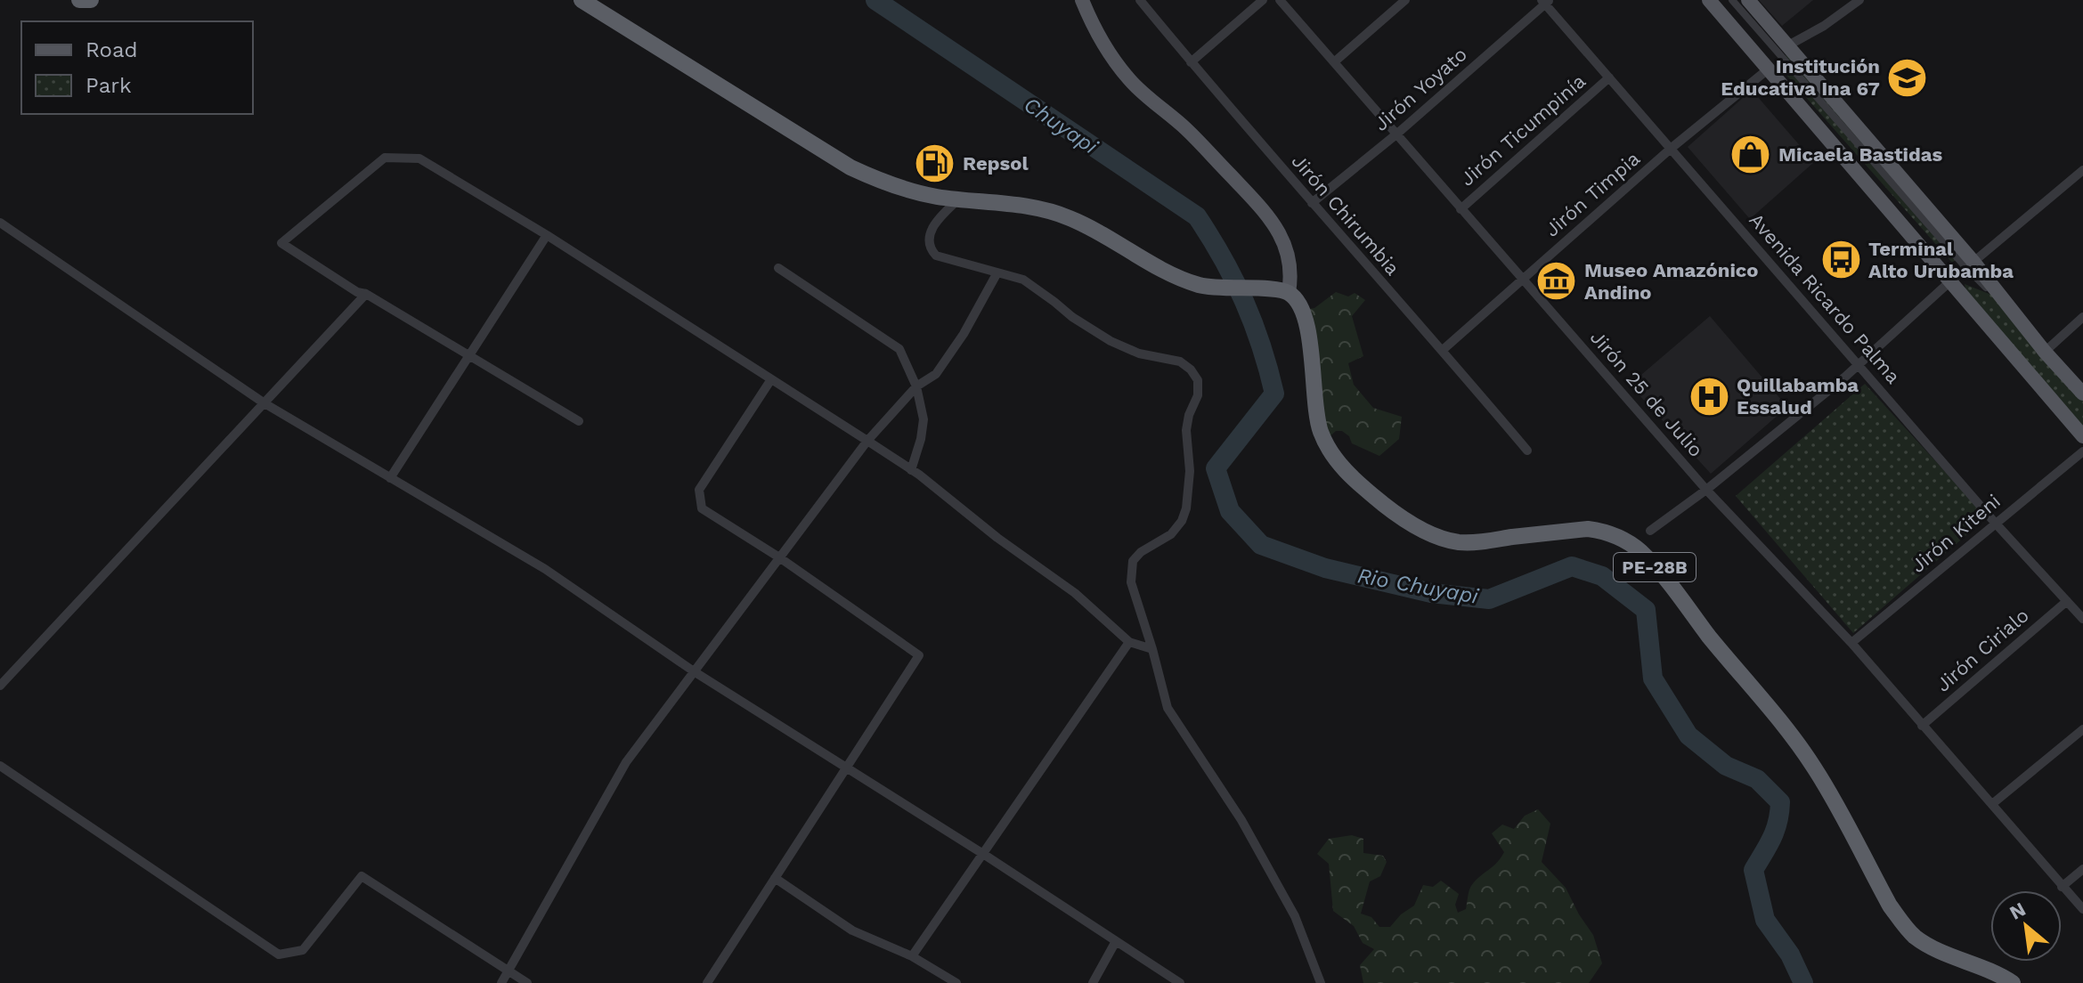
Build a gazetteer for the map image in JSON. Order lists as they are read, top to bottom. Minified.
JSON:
{"streets":{"highway":["PE-28B"],"street":["Jirón Yoyato","Jirón Ticumpinía","Jirón Timpia","Jirón Chirumbia","Avenida Ricardo Palma","Jirón 25 de Julio","Jirón Kiteni","Jirón Cirialo"]},"crossings":[["Jirón Yoyato","Jirón Chirumbia"],["Jirón Yoyato","Avenida Ricardo Palma"],["Jirón Yoyato","Jirón 25 de Julio"],["Jirón Ticumpinía","Avenida Ricardo Palma"],["Jirón Ticumpinía","Jirón 25 de Julio"],["Jirón Timpia","Jirón Chirumbia"],["Jirón Timpia","Avenida Ricardo Palma"],["Jirón Timpia","Jirón 25 de Julio"],["Avenida Ricardo Palma","Jirón Kiteni"],["Avenida Ricardo Palma","Jirón Cirialo"],["Jirón 25 de Julio","Jirón Kiteni"],["Jirón 25 de Julio","Jirón Cirialo"]],"water":["Chuyapi","Rio Chuyapi"],"places":{"school or university":["Institución Educativa Ina 67"],"shop":["Micaela Bastidas"],"fuel station":["Repsol"],"bus stop":["Terminal Alto Urubamba"],"museum":["Museo Amazónico Andino"],"hospital":["Quillabamba Essalud"]},"legend":["Road","Park"],"north":"top left"}
